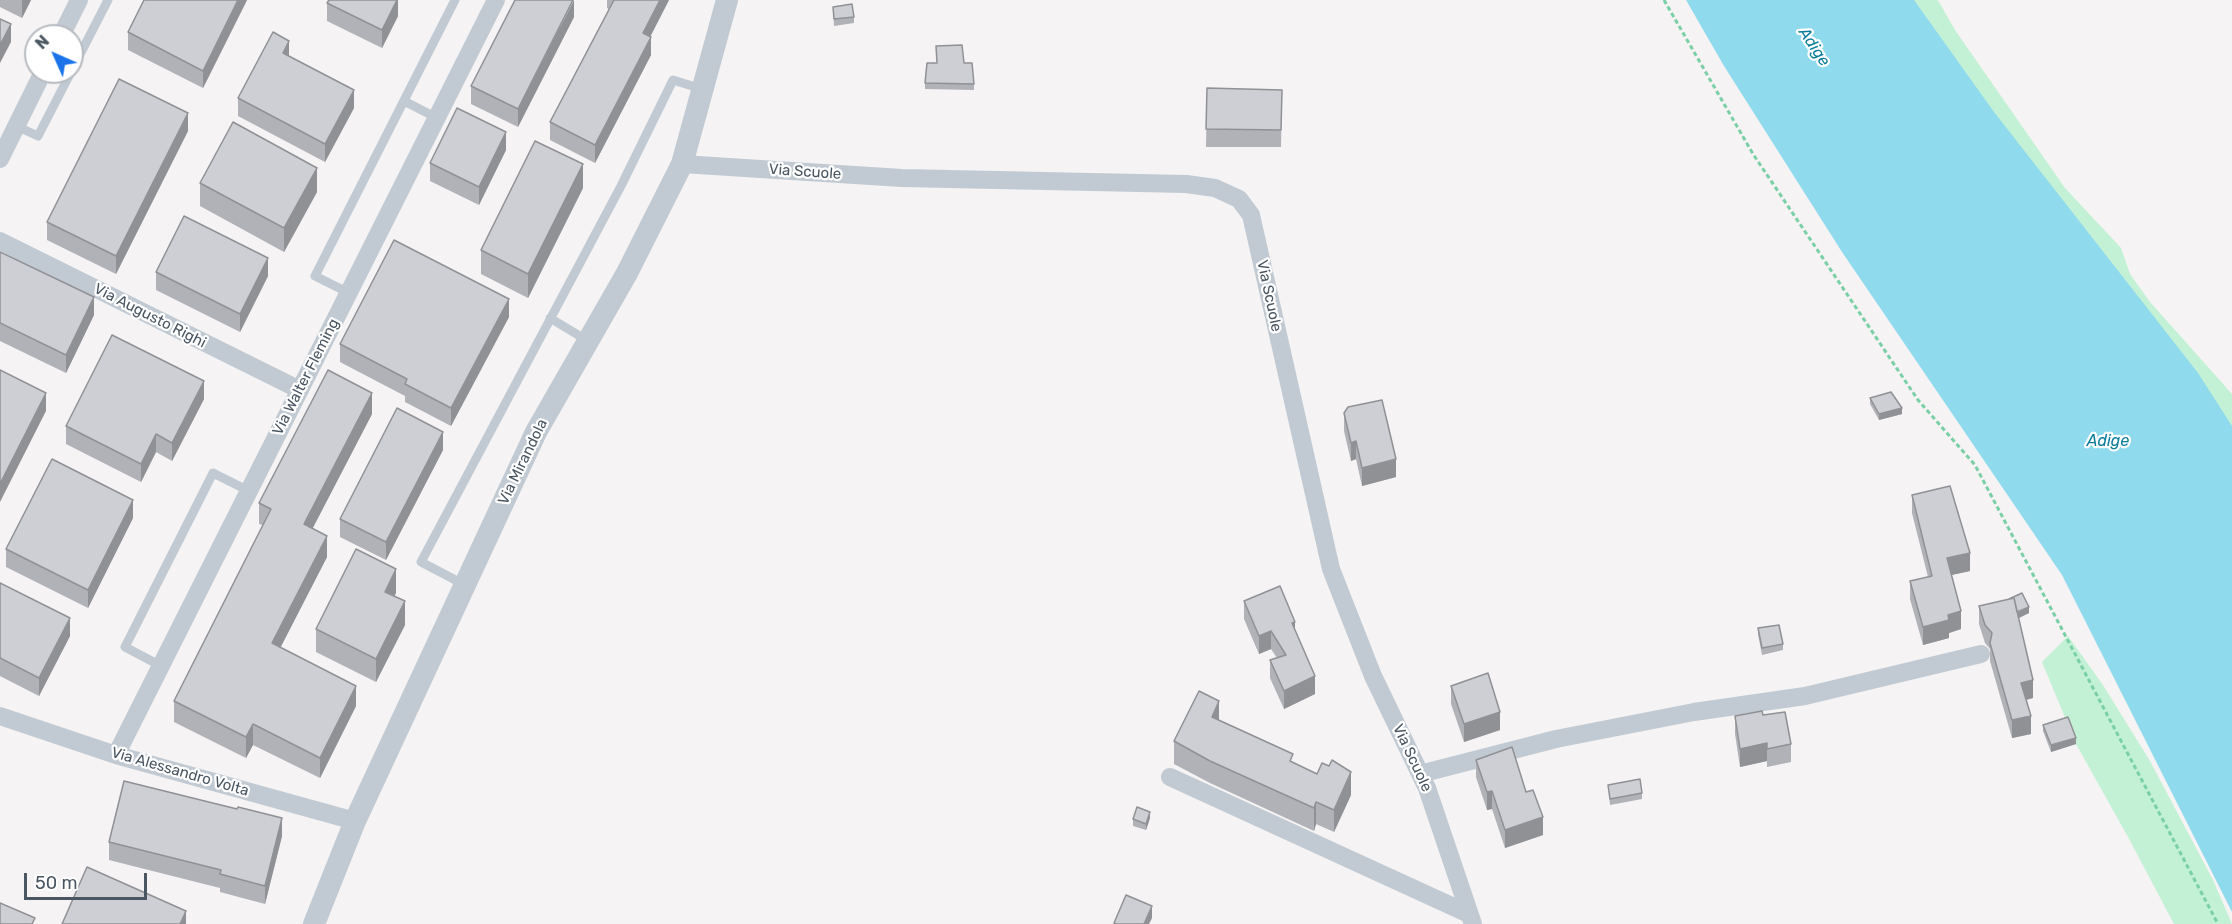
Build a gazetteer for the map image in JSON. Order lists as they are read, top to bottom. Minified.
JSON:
{"streets":{"street":["Via Scuole","Via Augusto Righi","Via Walter Fleming","Via Mirandola","Via Alessandro Volta"]},"crossings":[["Via Scuole","Via Mirandola"],["Via Augusto Righi","Via Walter Fleming"],["Via Walter Fleming","Via Alessandro Volta"],["Via Mirandola","Via Alessandro Volta"]],"water":["Adige"],"scale_bar":"50 m","north":"top left"}
